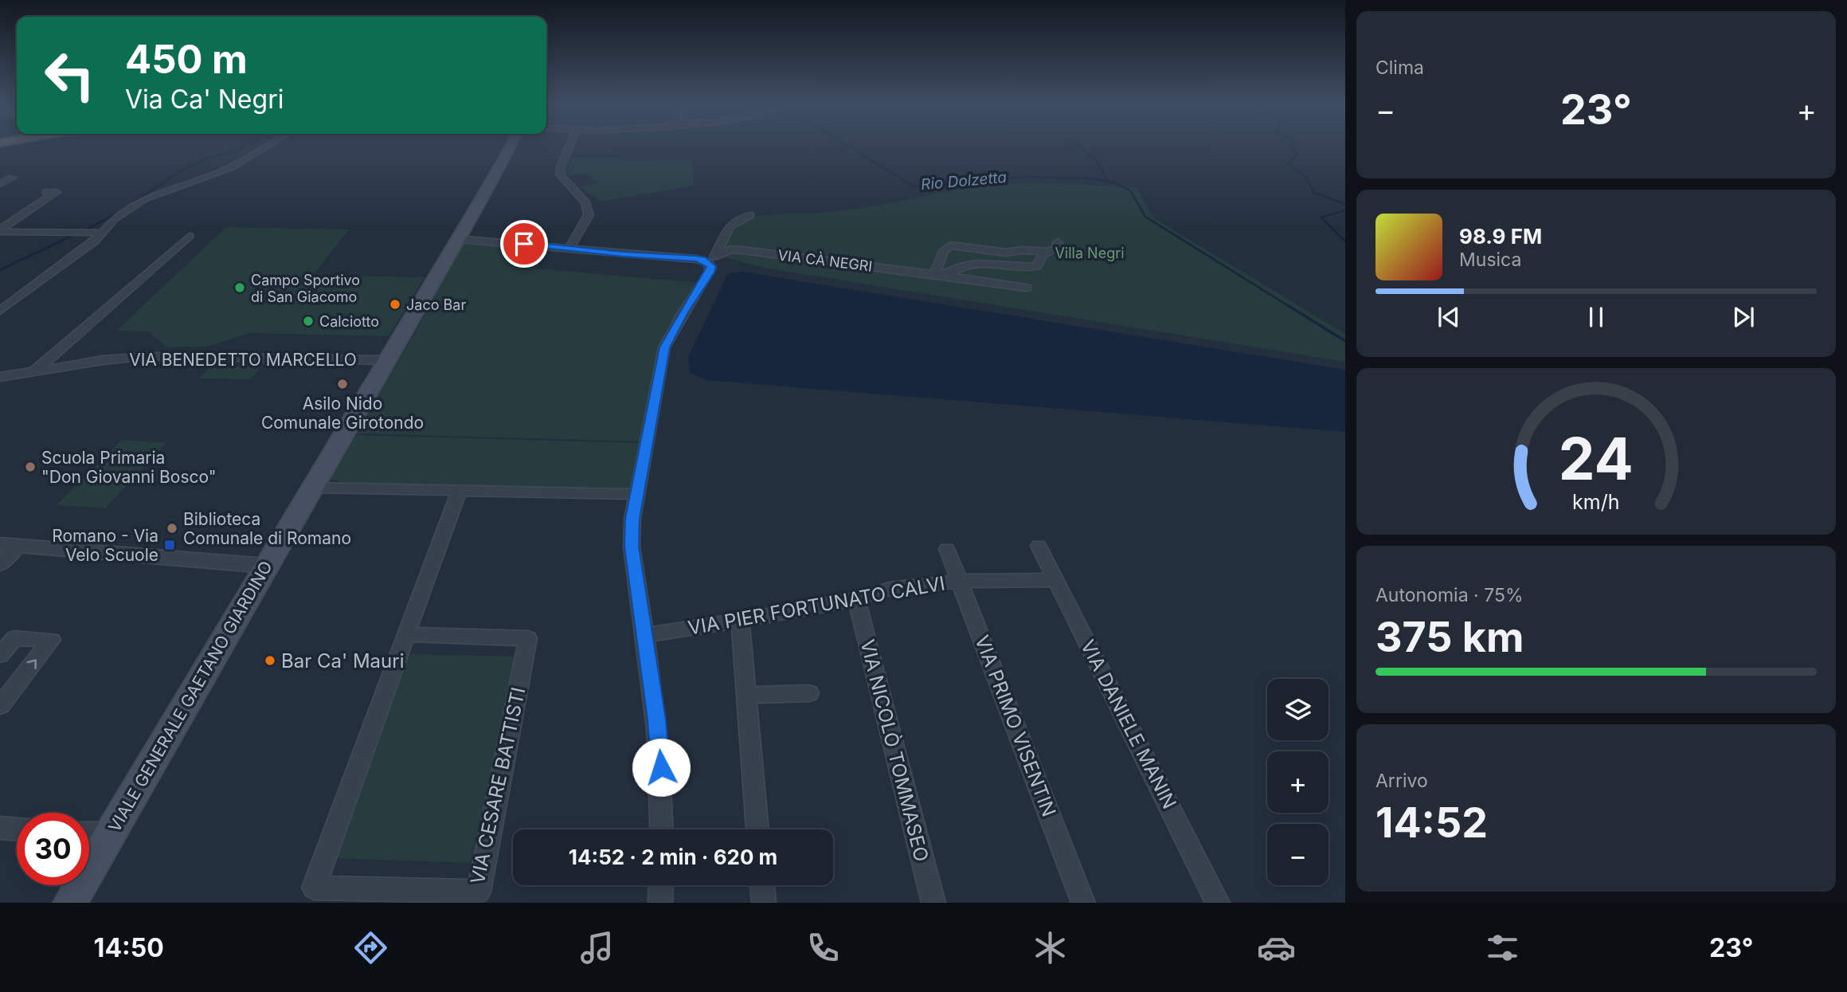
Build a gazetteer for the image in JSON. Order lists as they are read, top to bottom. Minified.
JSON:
{"streets":{"main road":["VIALE GENERALE GAETANO GIARDINO"],"street":["VIA CÀ NEGRI","VIA BENEDETTO MARCELLO","VIA PIER FORTUNATO CALVI","VIA DANIELE MANIN","VIA PRIMO VISENTIN","VIA NICOLÒ TOMMASEO","VIA CESARE BATTISTI"]},"crossings":[["VIA CÀ NEGRI","VIALE GENERALE GAETANO GIARDINO"],["VIA BENEDETTO MARCELLO","VIALE GENERALE GAETANO GIARDINO"],["VIA PIER FORTUNATO CALVI","VIA DANIELE MANIN"],["VIA PIER FORTUNATO CALVI","VIA PRIMO VISENTIN"],["VIA PIER FORTUNATO CALVI","VIA NICOLÒ TOMMASEO"]],"water":["Rio Dolzetta"],"parks":["Villa Negri"],"places":{"other":["Campo Sportivo di San Giacomo","Jaco Bar","Calciotto","Asilo Nido Comunale Girotondo","Scuola Primaria \"Don Giovanni Bosco\"","Biblioteca Comunale di Romano","Bar Ca' Mauri"],"transit":["Romano - Via Velo Scuole"]},"page":{"tile":["Clima",["Autonomia · 75%","375 km"],["Arrivo","14:52"]],"turn":["450 m","Via Ca' Negri"],"heat":["−","23°","+"],"song":["98.9 FM","Musica"],"map_buttons":["+","−"],"limit":"30","trip":"14:52 · 2 min · 620 m","tabs":["14:50","23°"],"gauge":["24","km/h"]}}
